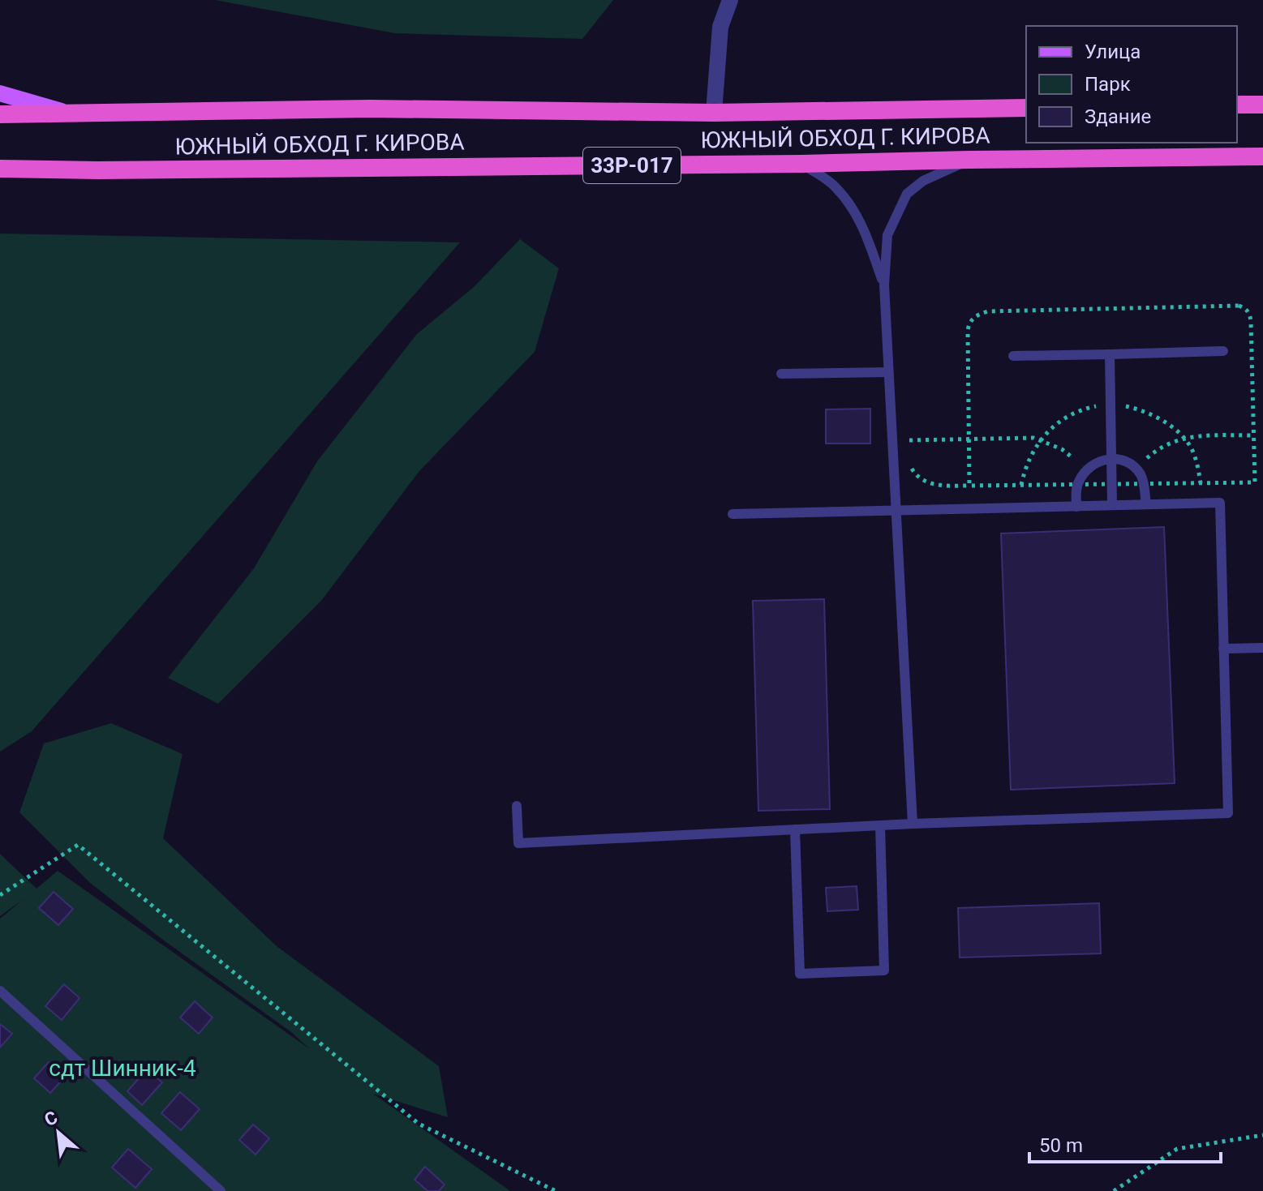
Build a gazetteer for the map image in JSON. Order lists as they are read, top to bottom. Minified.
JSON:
{"streets":{"highway":["ЮЖНЫЙ ОБХОД Г. КИРОВА","33Р-017"]},"parks":["сдт Шинник-4"],"legend":["Улица","Парк","Здание"],"scale_bar":"50 m","north":"top left"}
